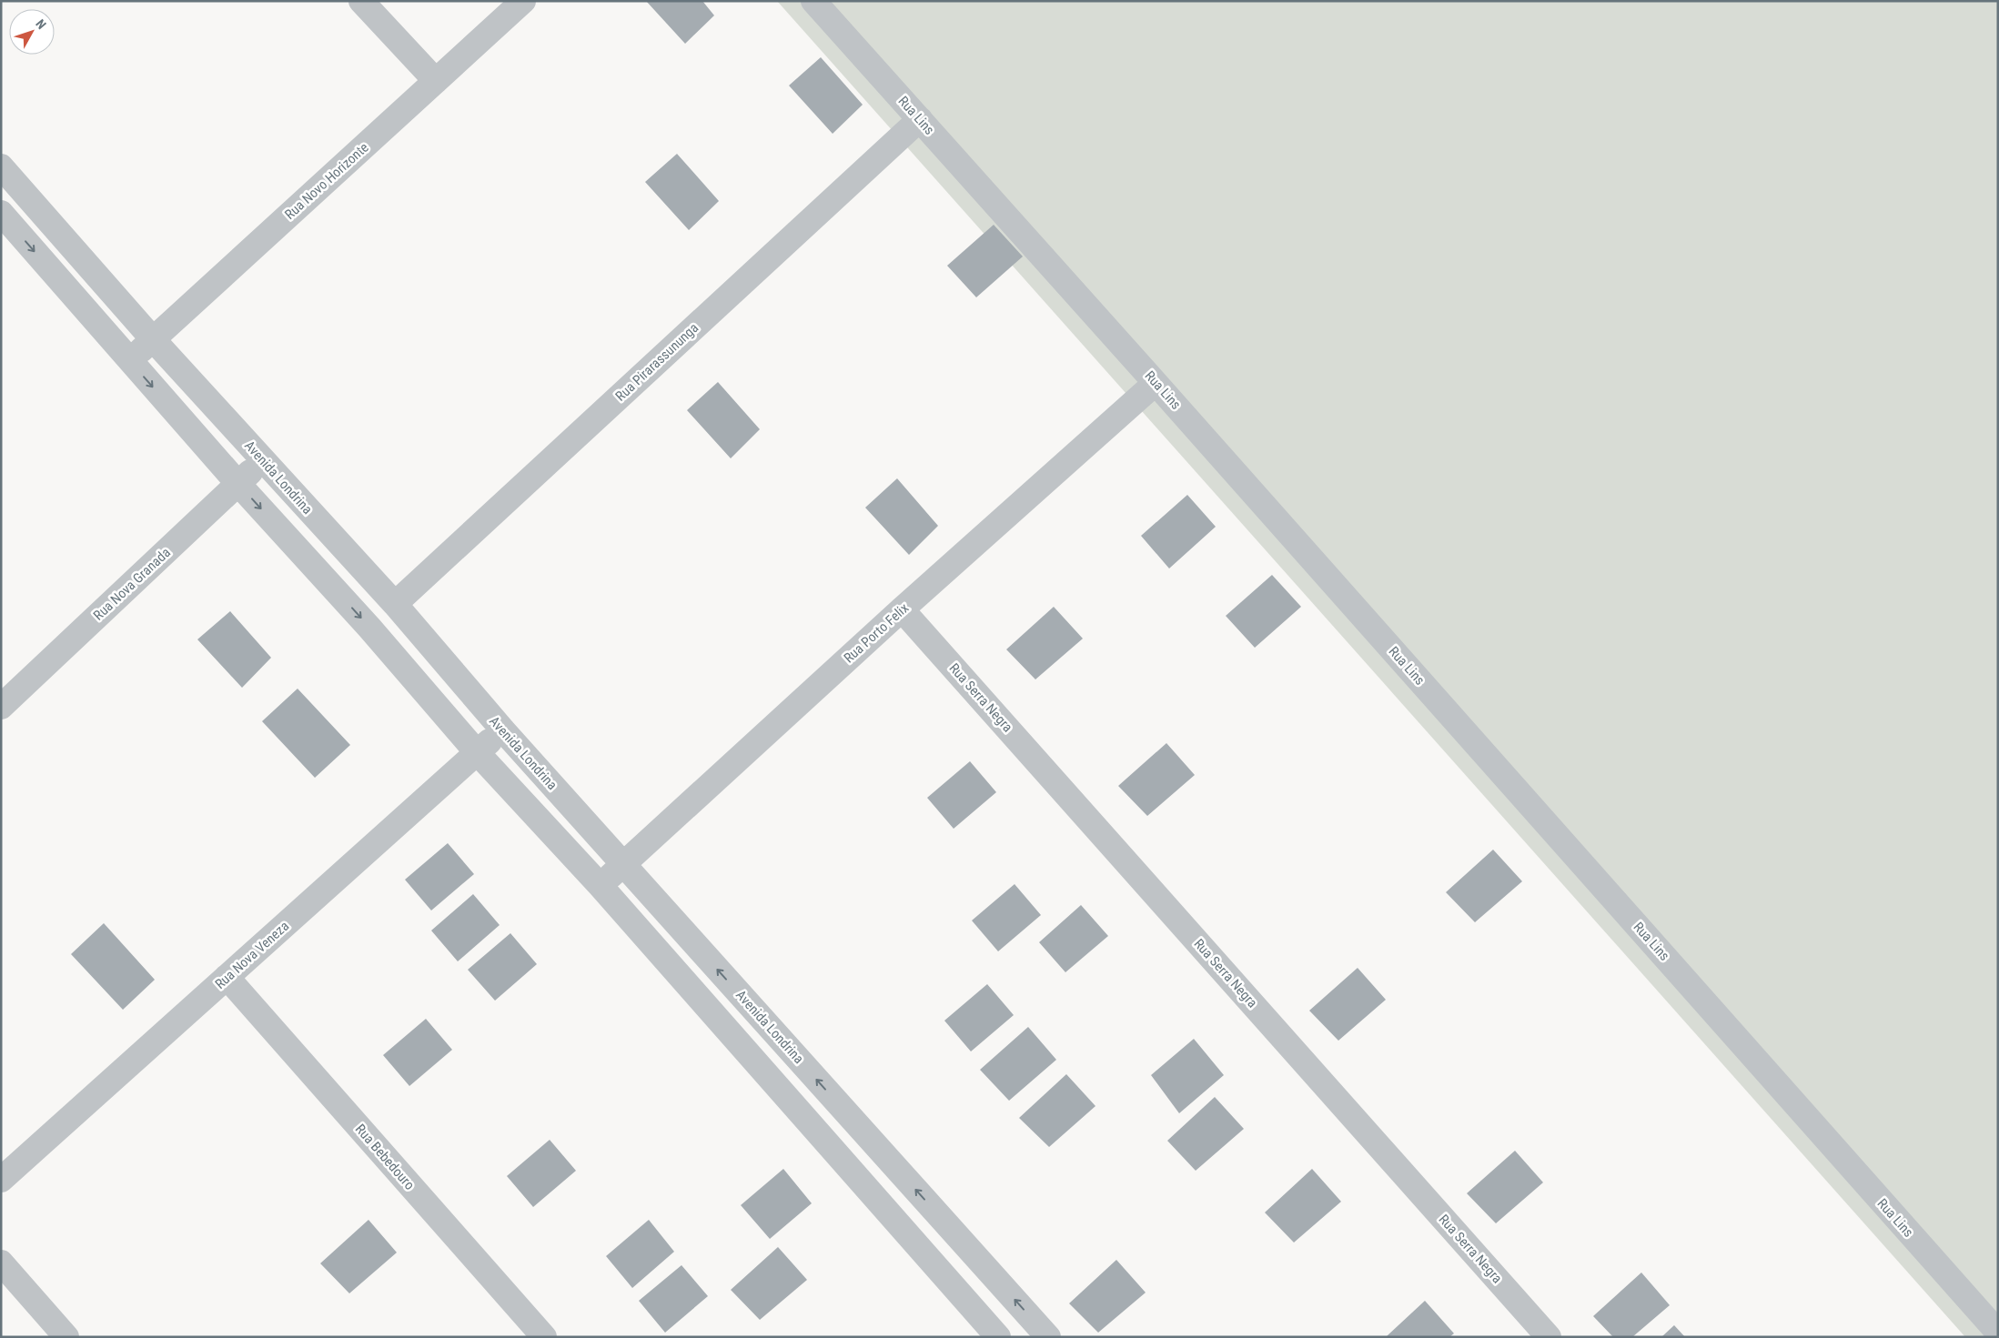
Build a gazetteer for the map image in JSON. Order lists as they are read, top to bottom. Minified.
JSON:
{"streets":{"street":["Rua Lins","Rua Novo Horizonte","Rua Pirarassununga","Avenida Londrina","Rua Nova Granada","Rua Porto Felix","Rua Serra Negra","Rua Nova Veneza","Rua Bebedouro"]},"crossings":[["Rua Lins","Rua Pirarassununga"],["Rua Lins","Rua Porto Felix"],["Rua Novo Horizonte","Avenida Londrina"],["Rua Pirarassununga","Avenida Londrina"],["Avenida Londrina","Rua Nova Granada"],["Avenida Londrina","Rua Porto Felix"],["Avenida Londrina","Rua Nova Veneza"],["Rua Porto Felix","Rua Serra Negra"],["Rua Nova Veneza","Rua Bebedouro"]],"north":"top right"}
